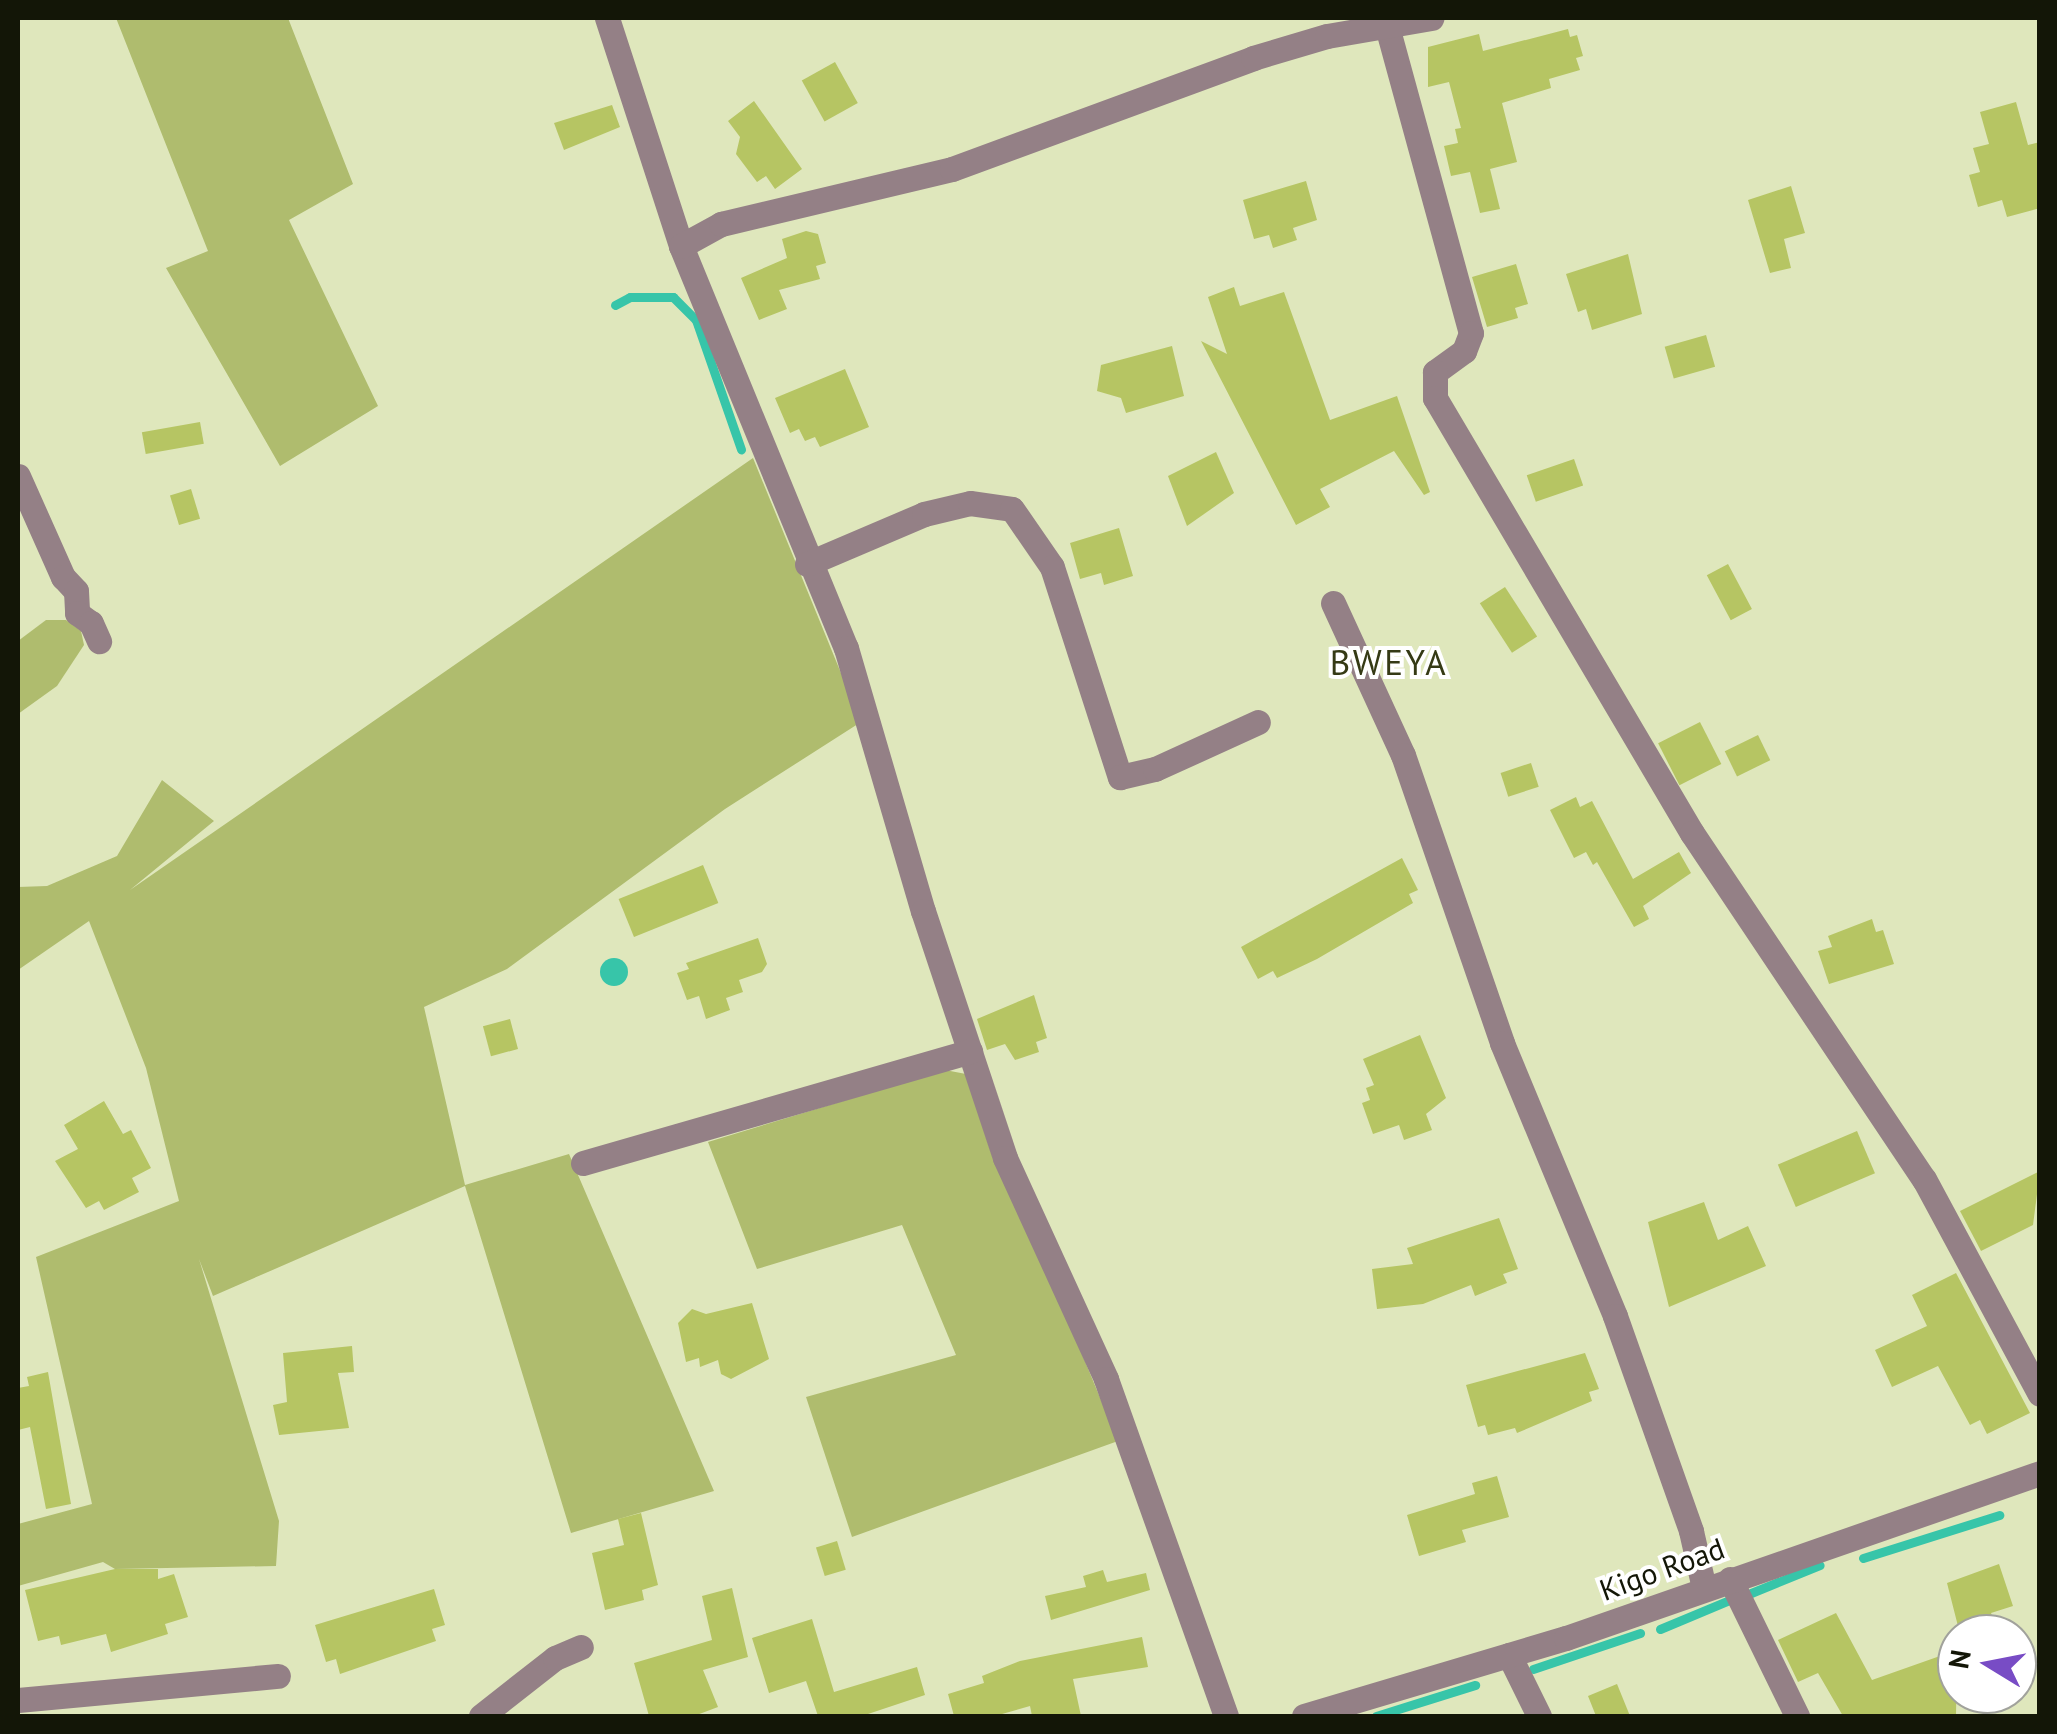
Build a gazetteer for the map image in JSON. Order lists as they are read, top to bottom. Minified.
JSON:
{"streets":{"street":["Kigo Road"]},"districts":["BWEYA"],"north":"left"}
